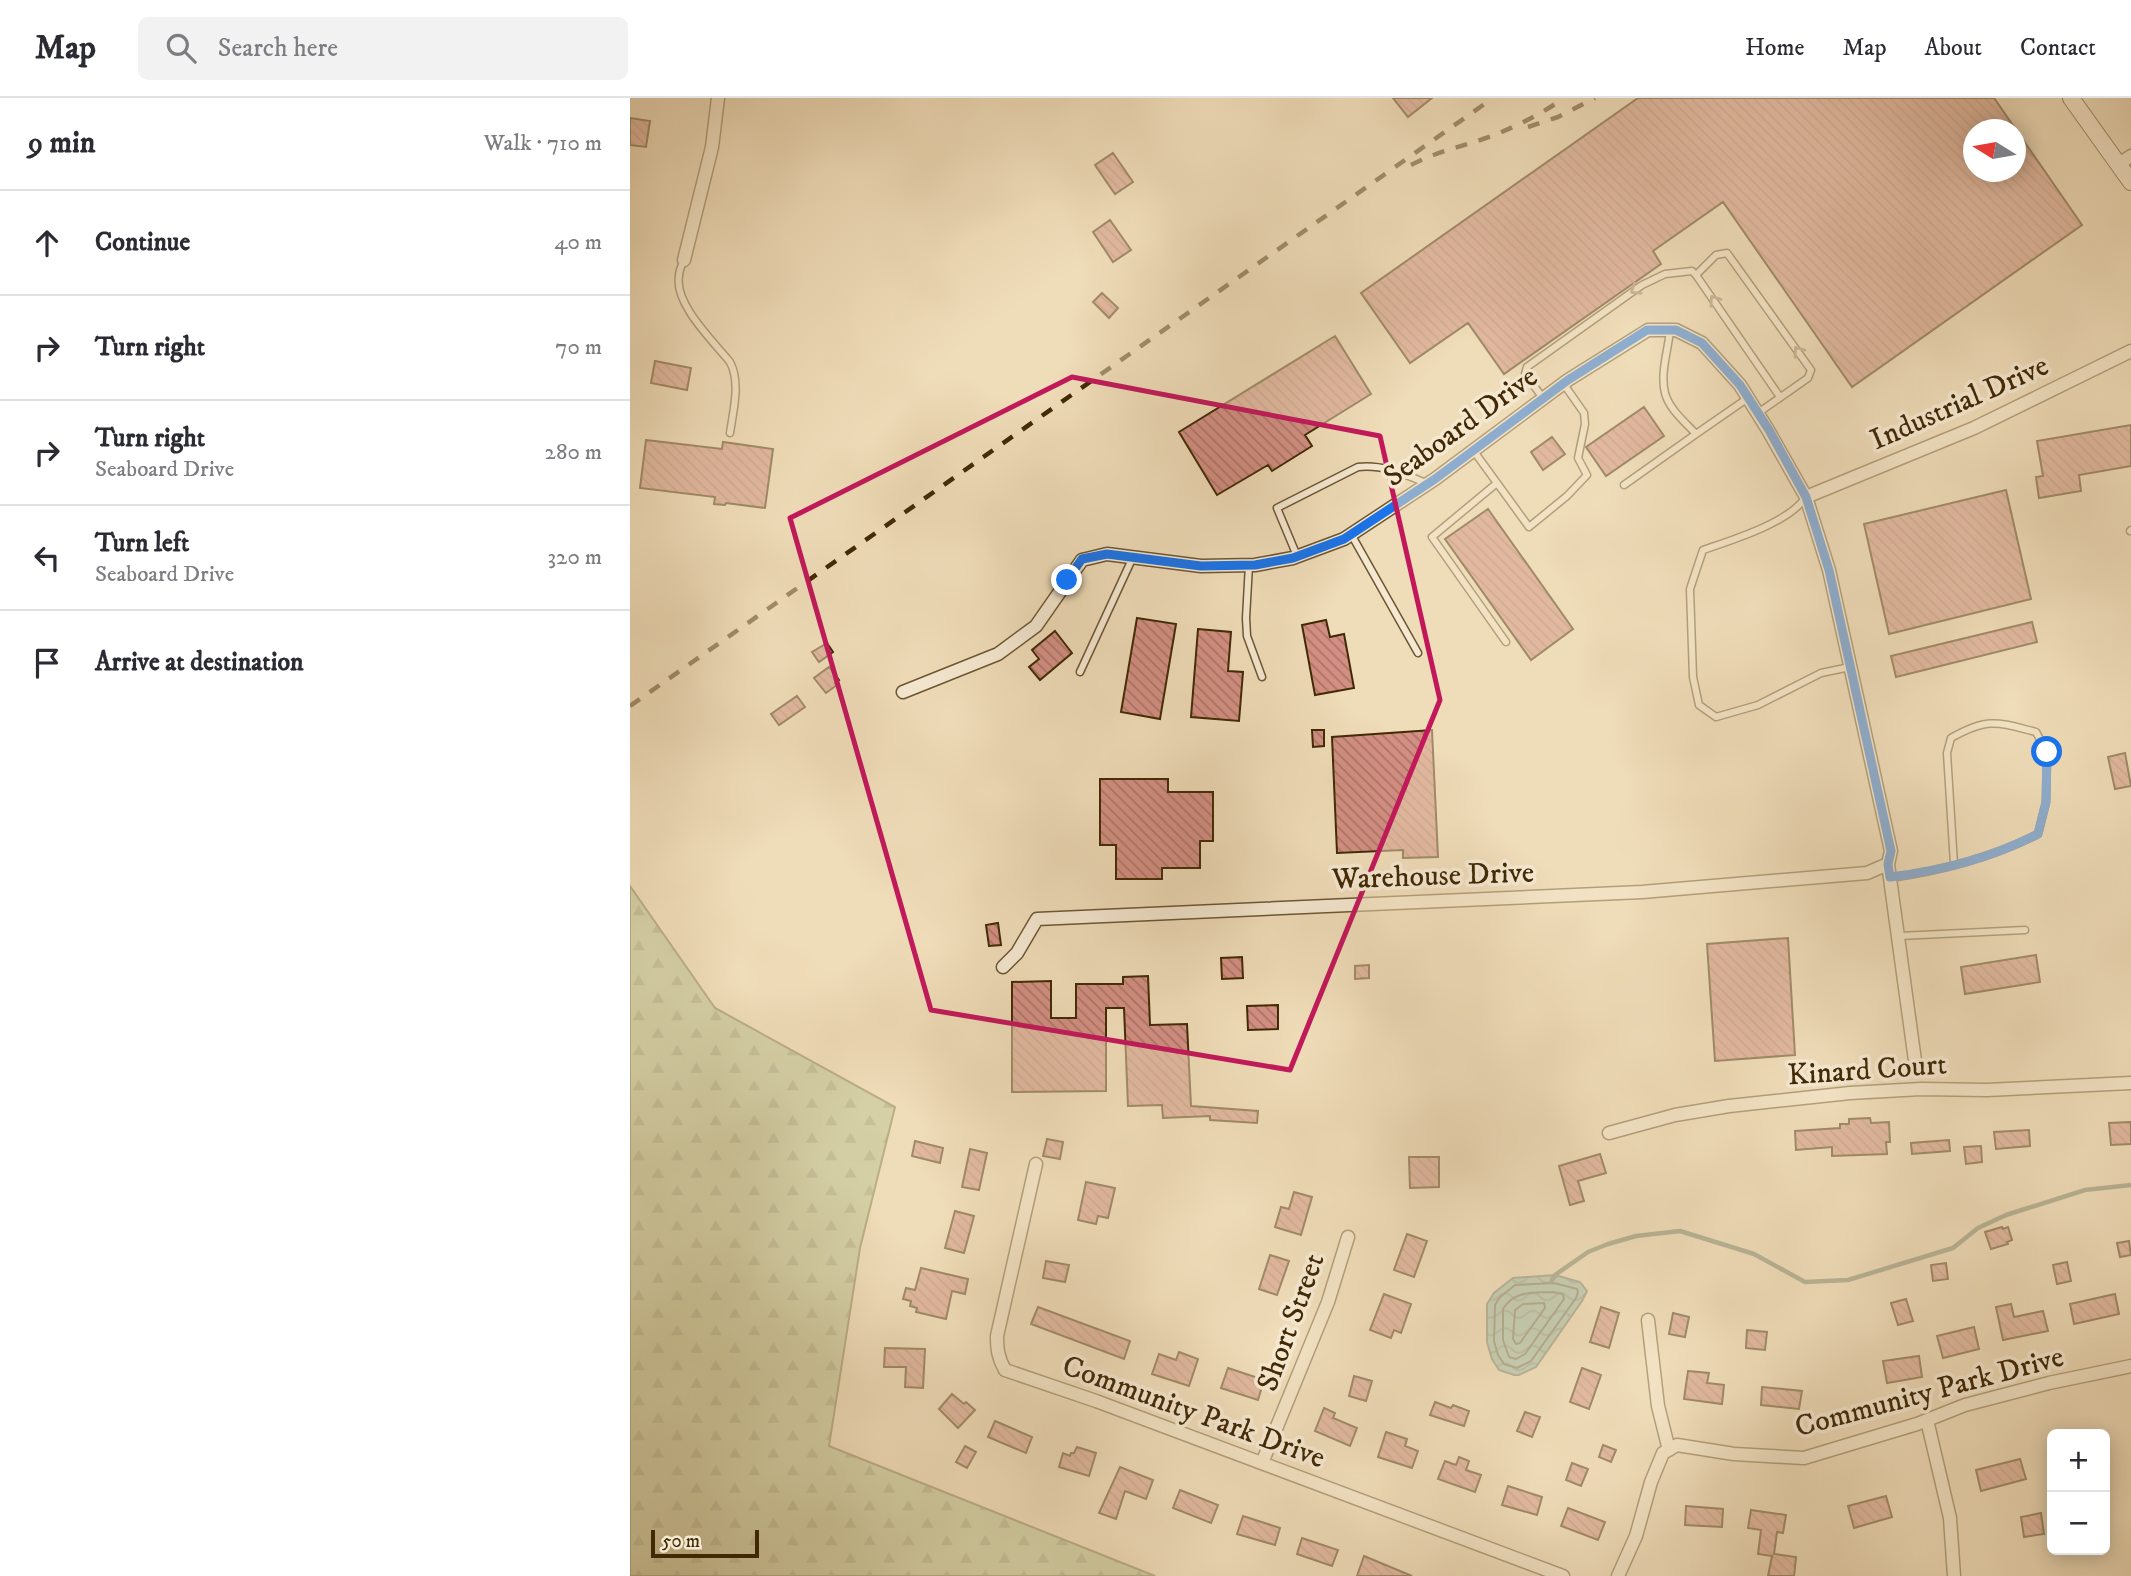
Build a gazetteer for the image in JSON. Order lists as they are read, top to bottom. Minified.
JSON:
{"streets":{"street":["Industrial Drive","Seaboard Drive","Warehouse Drive","Kinard Court","Short Street","Community Park Drive"]},"crossings":[["Short Street","Community Park Drive"]],"scale_bar":"50 m","north":"left","page":{"header":"Map","search":"Search here","nav":["Home","Map","About","Contact"],"heading":["9 min","Walk · 710 m"],"list":[["Continue","40 m"],["Turn right","70 m"],["Turn right","Seaboard Drive","280 m"],["Turn left","Seaboard Drive","320 m"],"Arrive at destination"],"map_buttons":["+","−"],"scale":"50 m"}}
